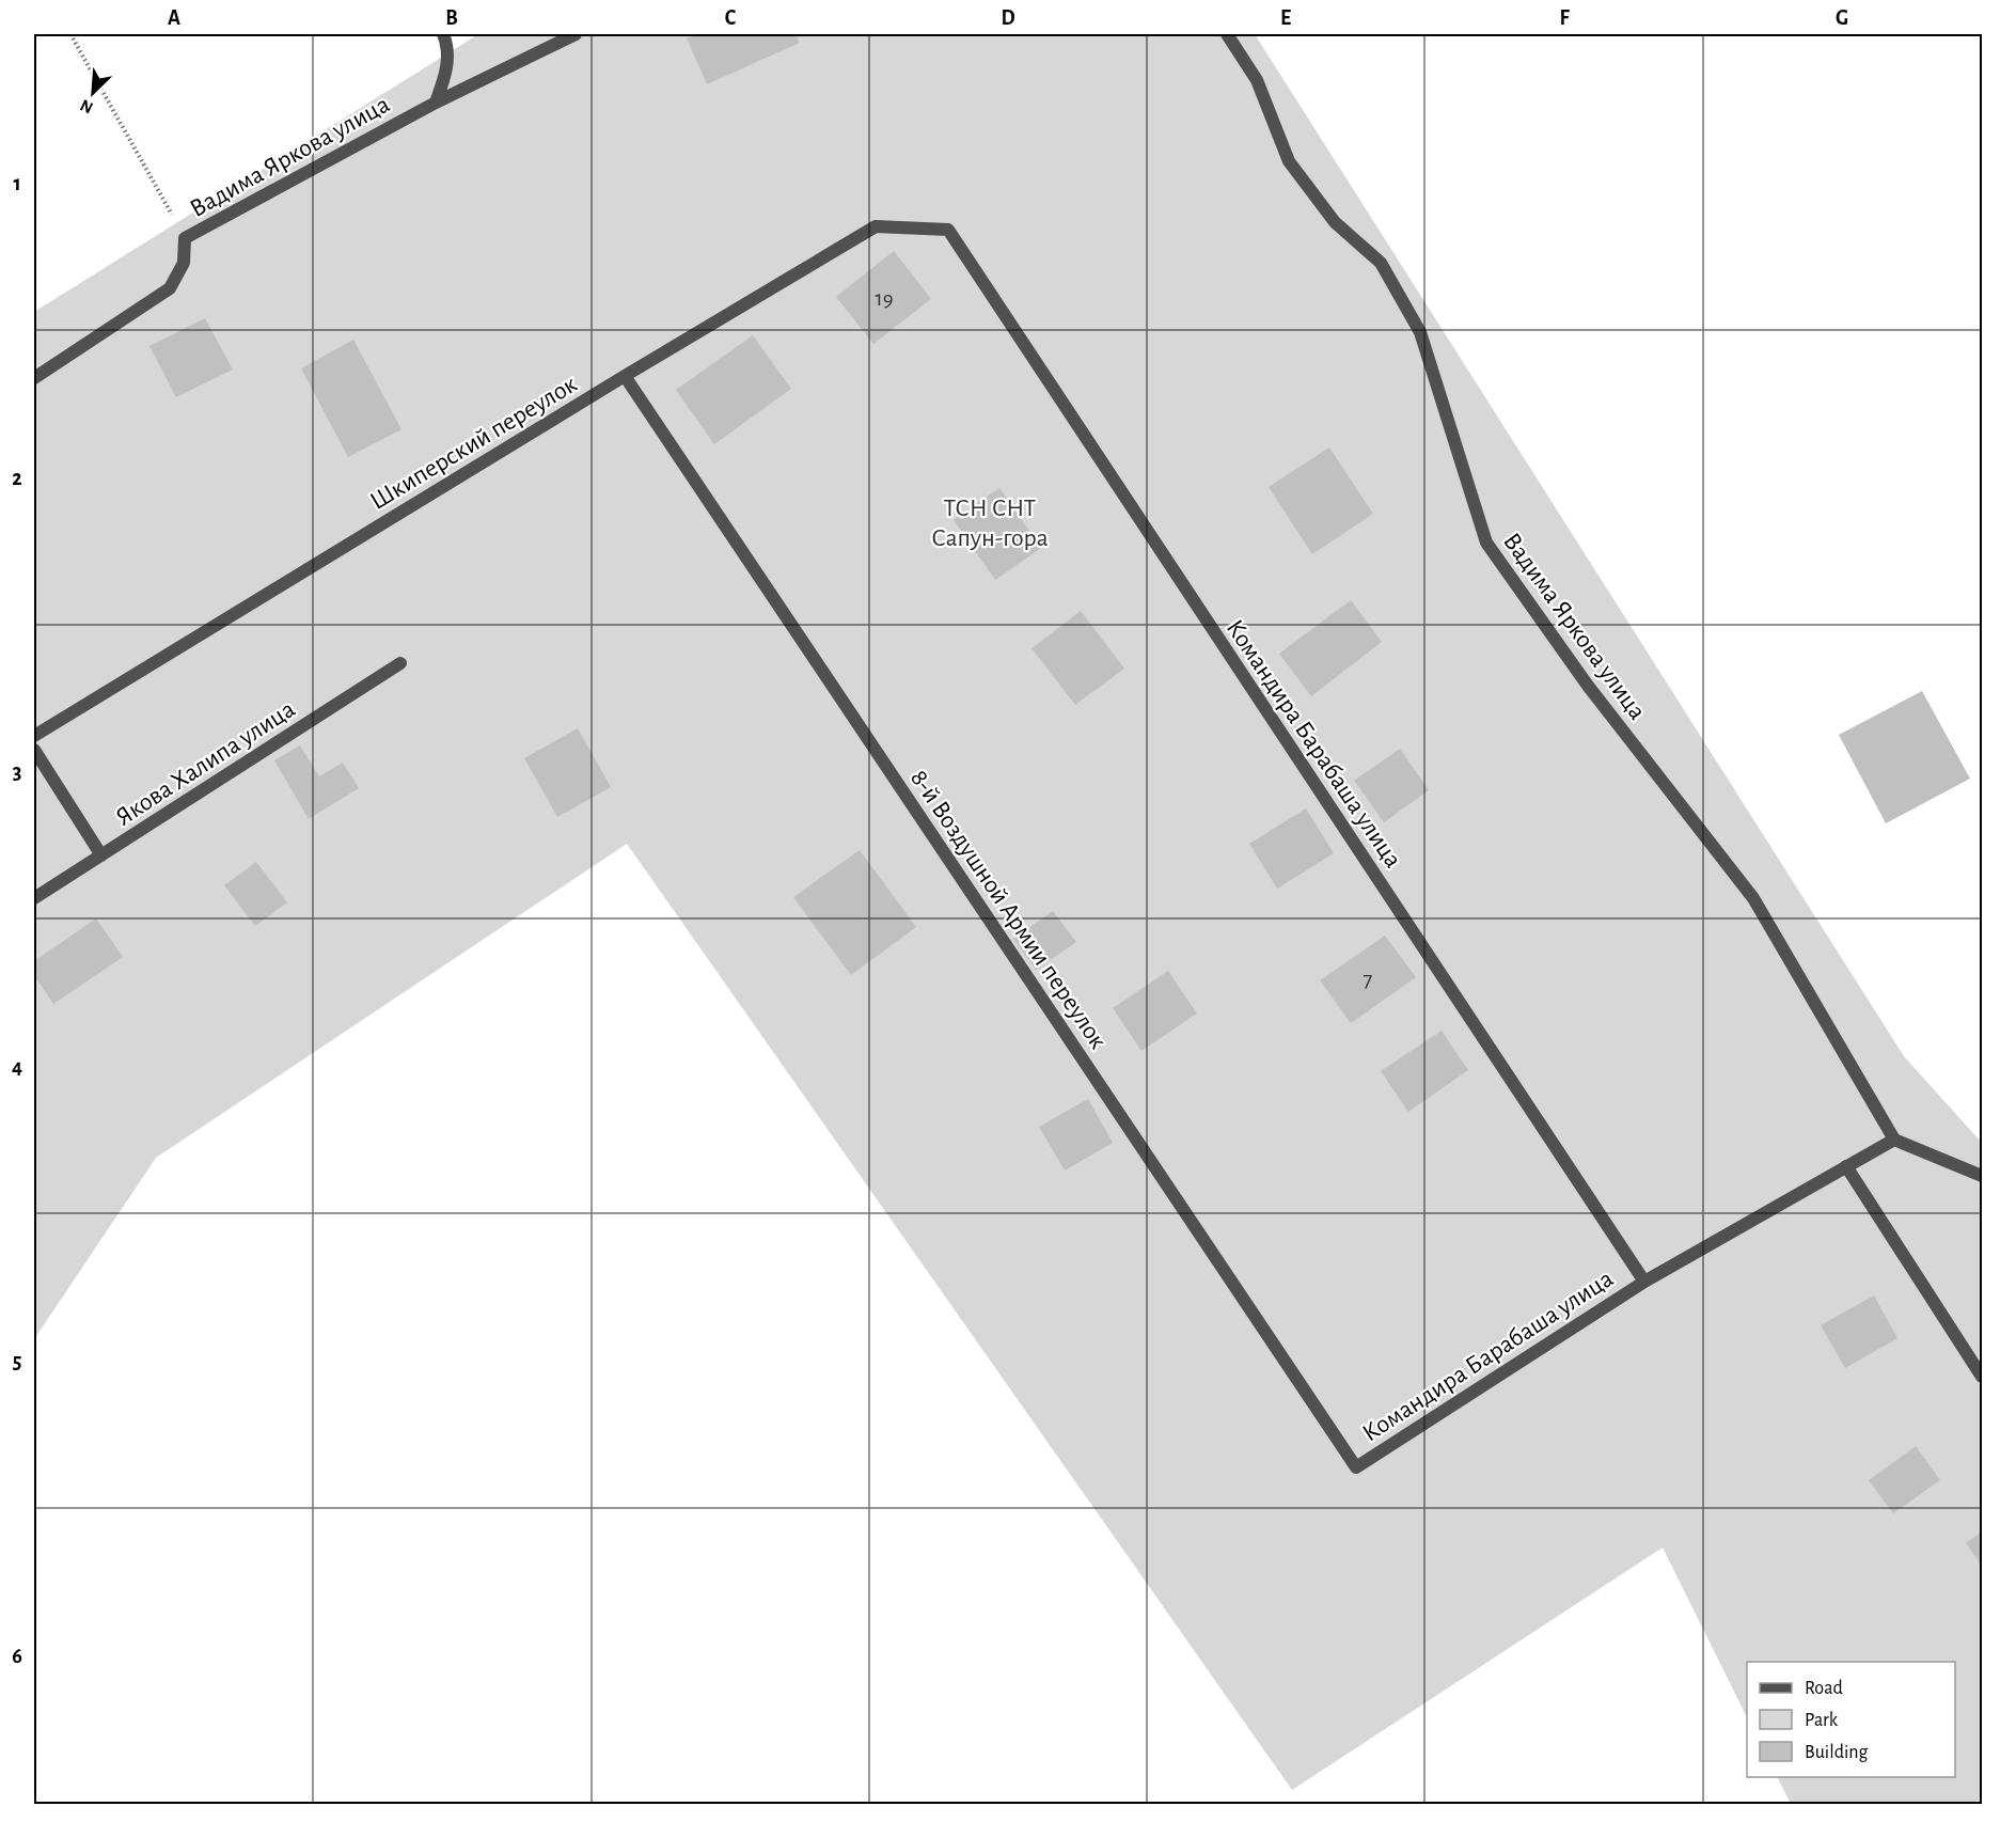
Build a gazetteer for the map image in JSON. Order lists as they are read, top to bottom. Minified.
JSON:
{"streets":{"street":["Вадима Яркова улица","Шкиперский переулок","Командира Барабаша улица","Якова Халипа улица","8-й Воздушной Армии переулок"]},"crossings":[["Вадима Яркова улица","Командира Барабаша улица"],["Шкиперский переулок","Командира Барабаша улица"],["Шкиперский переулок","8-й Воздушной Армии переулок"],["Командира Барабаша улица","8-й Воздушной Армии переулок"]],"parks":["ТСН СНТ Сапун-гора"],"house_numbers":["19","7"],"legend":["Road","Park","Building"],"north":"bottom left","grid":{"columns":["A","B","C","D","E","F","G"],"rows":["1","2","3","4","5","6"]}}
